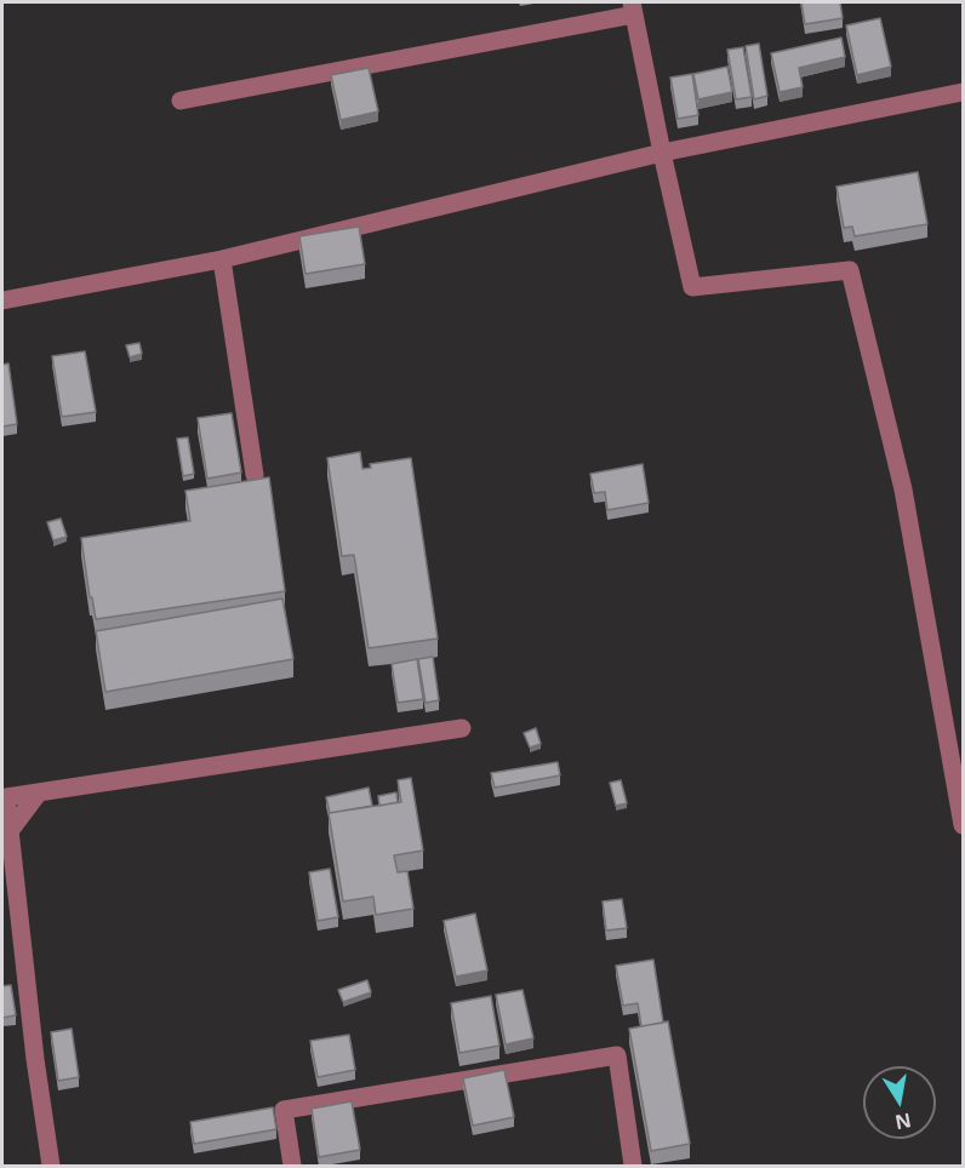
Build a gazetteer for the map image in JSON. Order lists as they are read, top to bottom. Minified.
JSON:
{"north":"bottom"}
